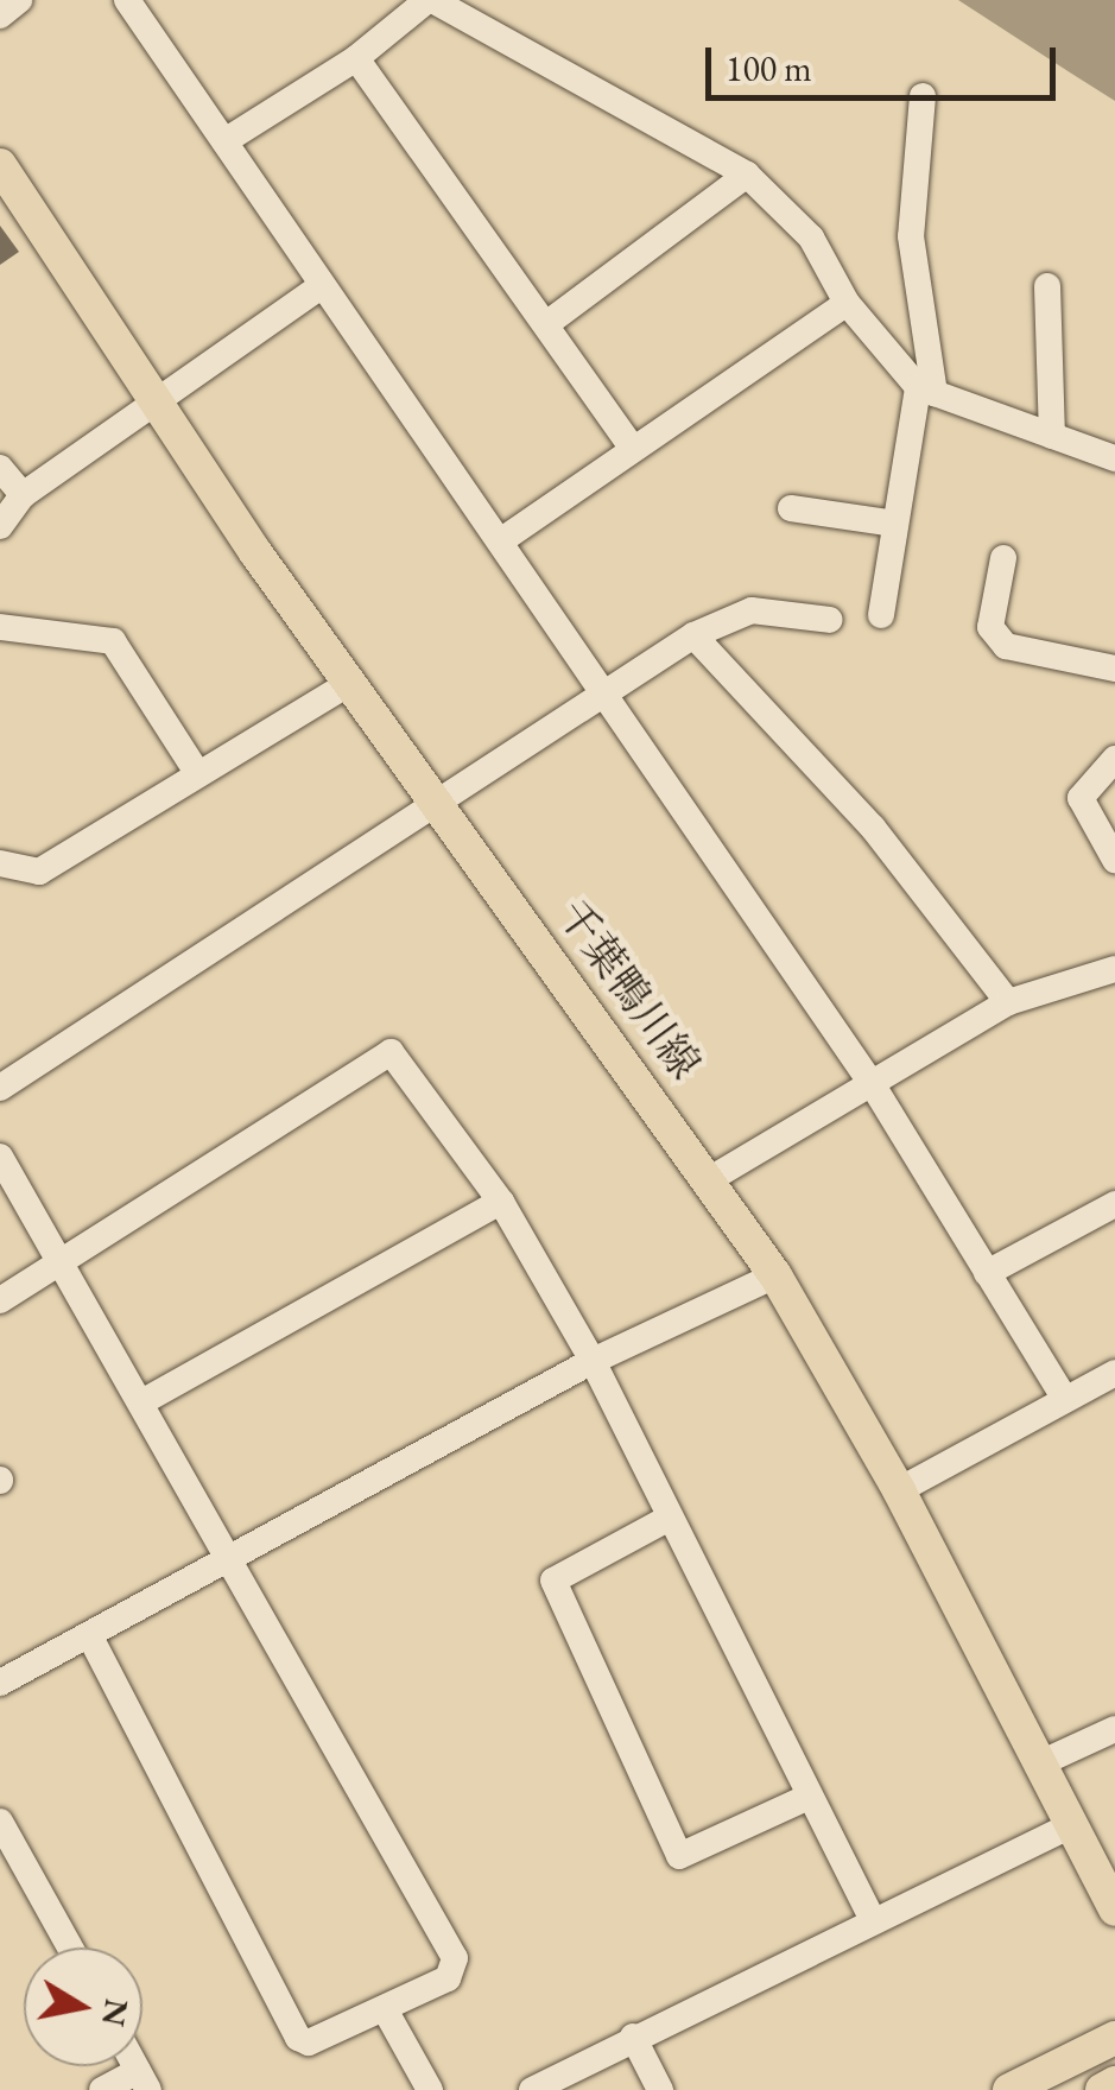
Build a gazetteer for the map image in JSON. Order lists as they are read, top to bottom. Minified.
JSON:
{"streets":{"main road":["千葉鴨川線"]},"scale_bar":"100 m","north":"right"}
